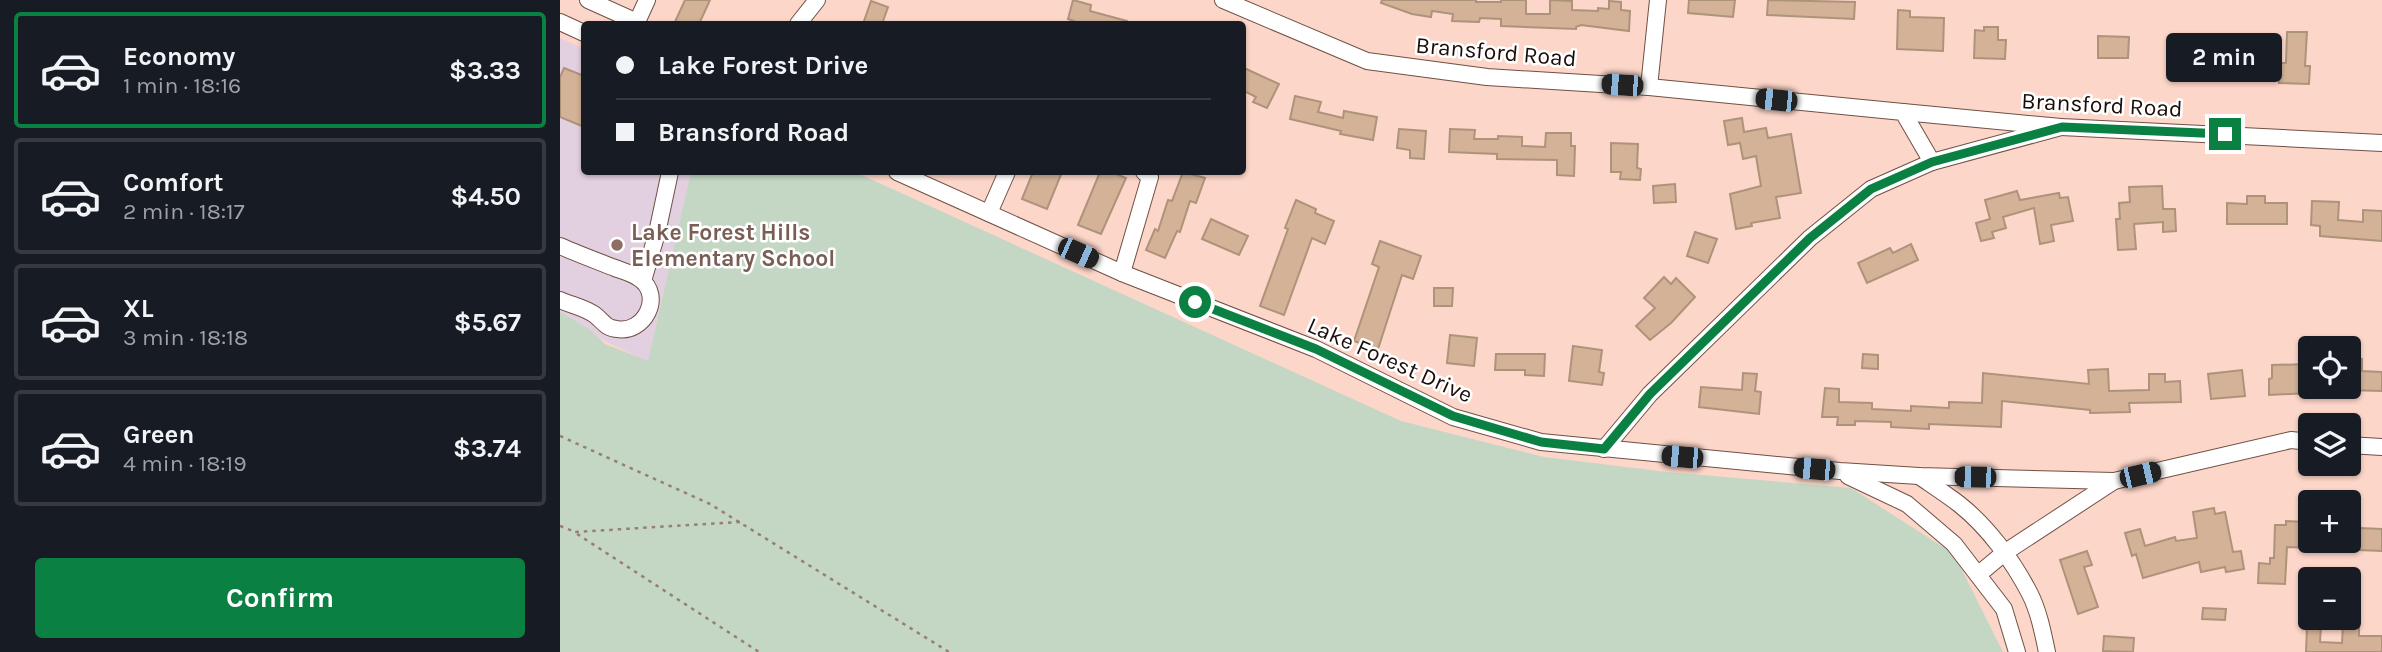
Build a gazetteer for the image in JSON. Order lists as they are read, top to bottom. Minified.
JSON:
{"streets":{"street":["Bransford Road","Lake Forest Drive"]},"places":["Lake Forest Hills Elementary School"],"page":{"list":[{"name":"Economy","note":"1 min · 18:16","value":"$3.33"},{"name":"Comfort","note":"2 min · 18:17","value":"$4.50"},{"name":"XL","note":"3 min · 18:18","value":"$5.67"},{"name":"Green","note":"4 min · 18:19","value":"$3.74"}],"banner":["Lake Forest Drive","Bransford Road"],"bubble":"2 min","map_buttons":["+","−"],"buttons":"Confirm"}}
